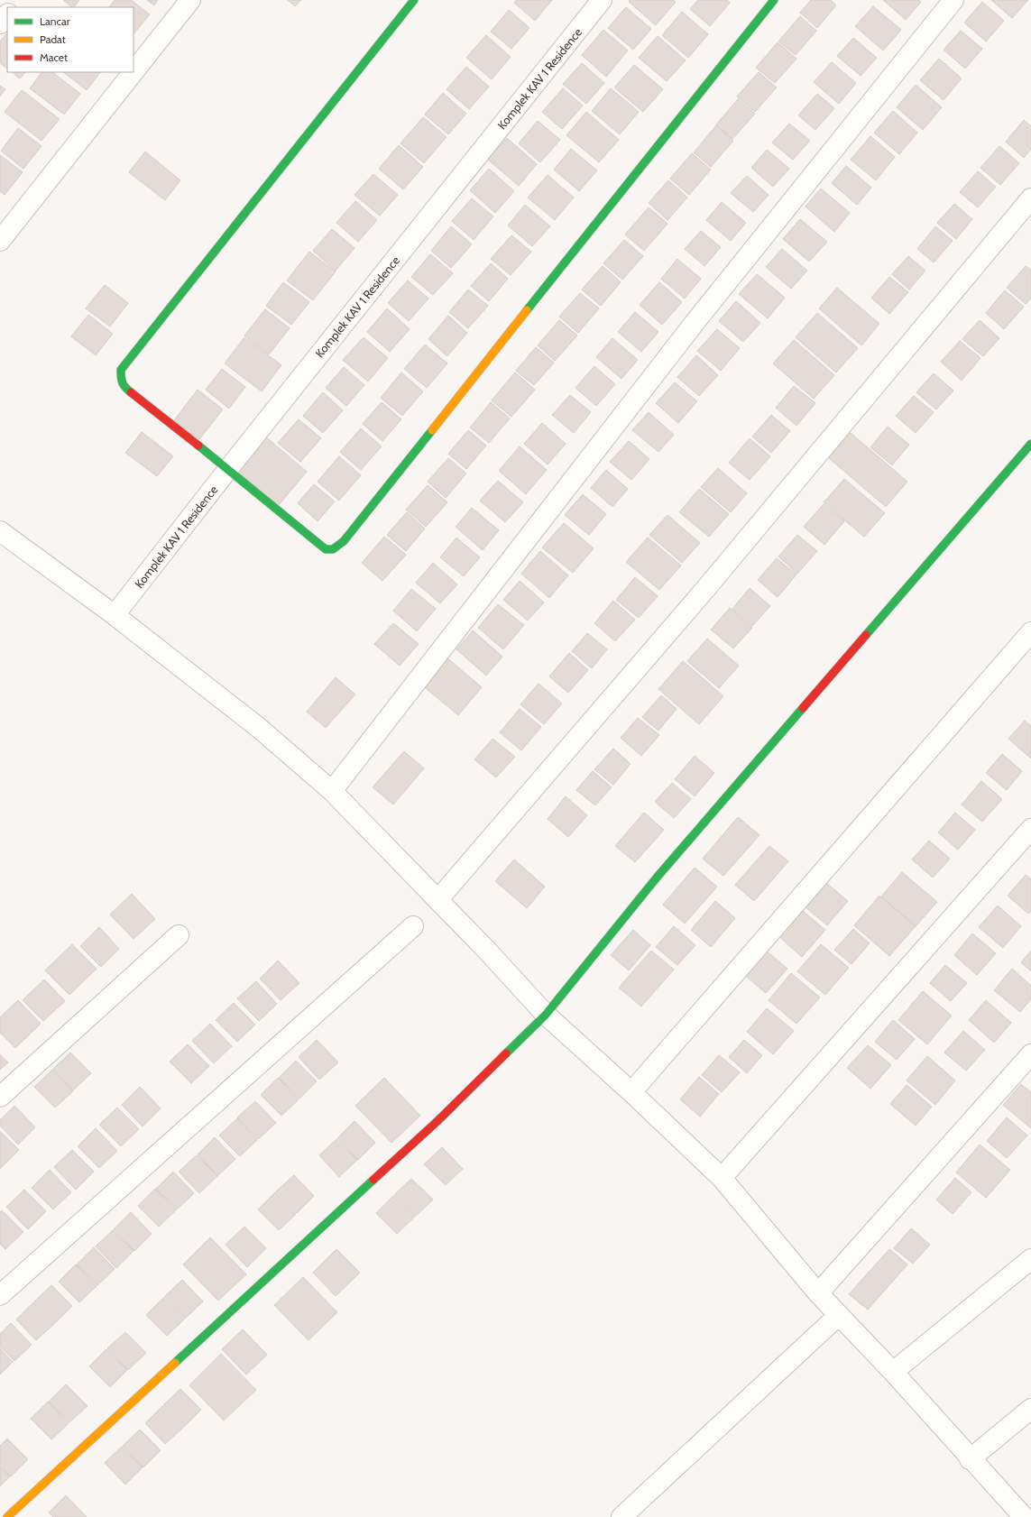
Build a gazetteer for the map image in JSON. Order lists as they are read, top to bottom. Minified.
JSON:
{"streets":{"street":["Komplek KAV 1 Residence"]},"legend":["Lancar","Padat","Macet"]}
